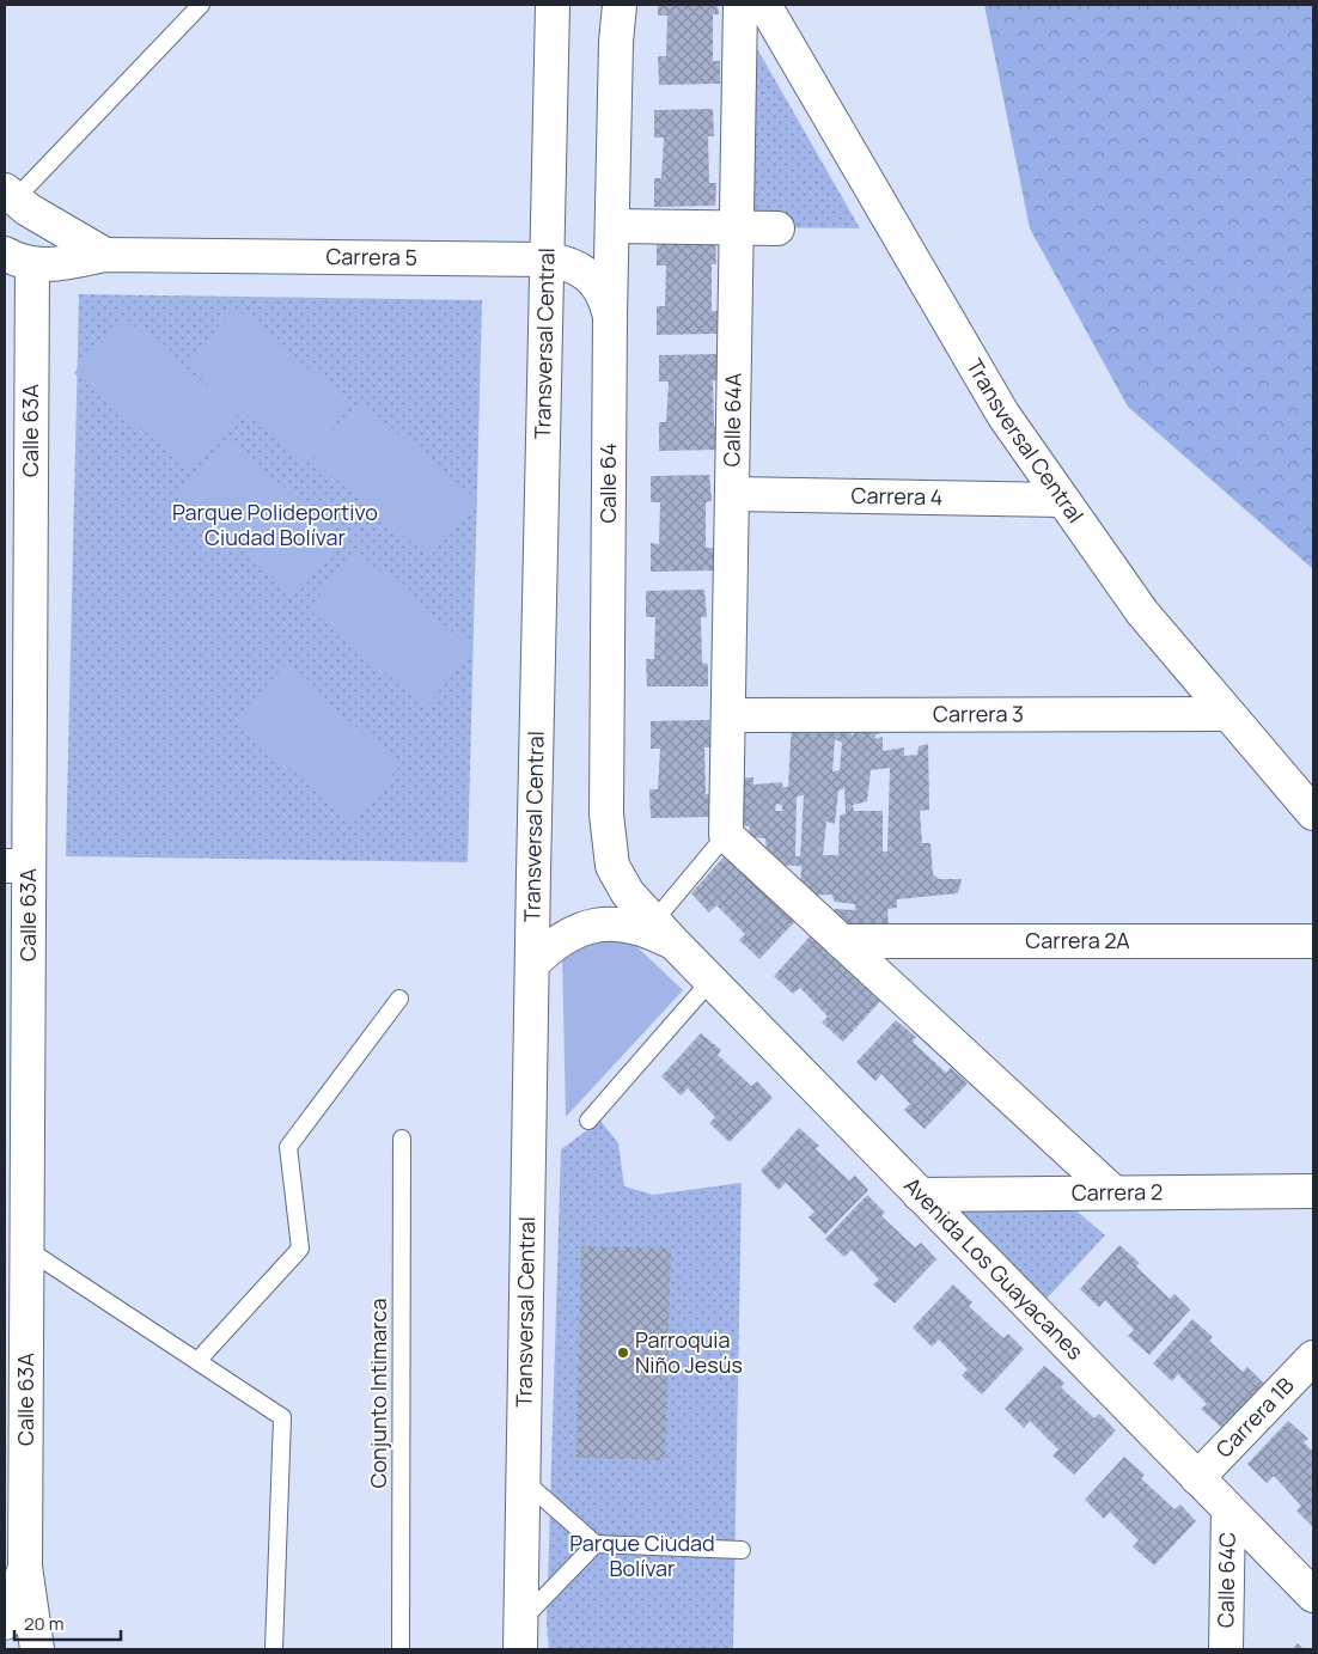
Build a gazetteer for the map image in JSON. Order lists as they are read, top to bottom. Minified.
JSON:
{"streets":{"street":["Carrera 5","Transversal Central","Calle 64A","Calle 63A","Calle 64","Carrera 4","Carrera 3","Carrera 2A","Carrera 2","Avenida Los Guayacanes","Carrera 1B","Calle 64C"],"lane":["Conjunto Intimarca"]},"crossings":[["Carrera 5","Transversal Central"],["Carrera 5","Calle 63A"],["Carrera 5","Calle 64"],["Transversal Central","Carrera 4"],["Transversal Central","Carrera 3"],["Calle 64A","Carrera 4"],["Calle 64A","Carrera 3"],["Calle 64","Avenida Los Guayacanes"],["Carrera 2","Avenida Los Guayacanes"],["Avenida Los Guayacanes","Carrera 1B"],["Avenida Los Guayacanes","Calle 64C"]],"parks":["Parque Polideportivo Ciudad Bolívar","Parque Ciudad Bolívar"],"places":["Parroquia Niño Jesús"],"scale_bar":"20 m"}
